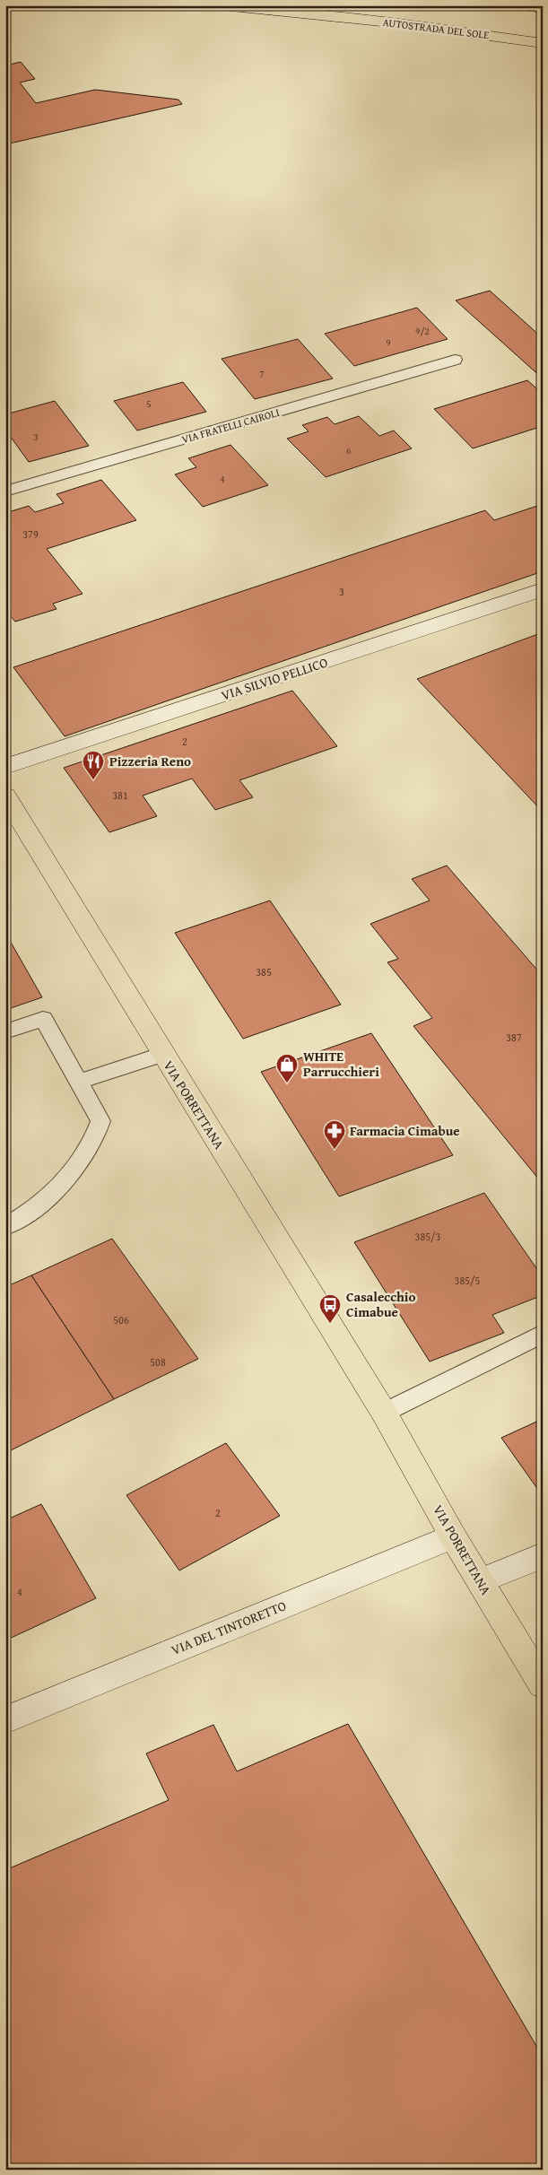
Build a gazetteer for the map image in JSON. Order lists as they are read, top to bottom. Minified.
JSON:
{"streets":{"main road":["AUTOSTRADA DEL SOLE","VIA PORRETTANA"],"street":["VIA SILVIO PELLICO","VIA DEL TINTORETTO"],"lane":["VIA FRATELLI CAIROLI"]},"crossings":[["VIA PORRETTANA","VIA DEL TINTORETTO"]],"places":{"restaurant":["Pizzeria Reno"],"shop":["WHITE Parrucchieri"],"pharmacy":["Farmacia Cimabue"],"bus stop":["Casalecchio Cimabue"]},"house_numbers":["9/2","9","7","5","3","6","4","379","3","2","381","385","387","385/3","385/5","506","508","2","4"]}
